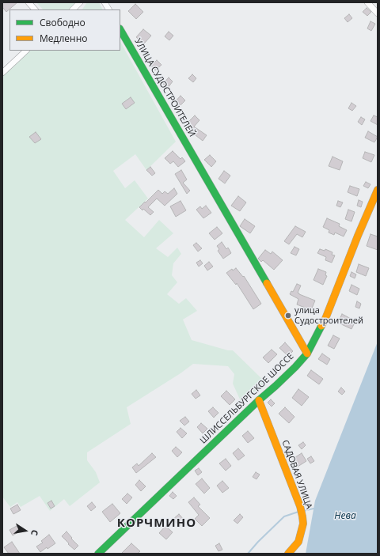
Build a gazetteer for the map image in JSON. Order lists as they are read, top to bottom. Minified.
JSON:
{"streets":{"street":["УЛИЦА СУДОСТРОИТЕЛЕЙ","ШЛИССЕЛЬБУРГСКОЕ ШОССЕ","САДОВАЯ УЛИЦА"]},"crossings":[["УЛИЦА СУДОСТРОИТЕЛЕЙ","ШЛИССЕЛЬБУРГСКОЕ ШОССЕ"],["ШЛИССЕЛЬБУРГСКОЕ ШОССЕ","САДОВАЯ УЛИЦА"]],"districts":["КОРЧМИНО"],"water":["Нева"],"places":["улица Судостроителей"],"legend":["Свободно","Медленно"],"north":"right"}
